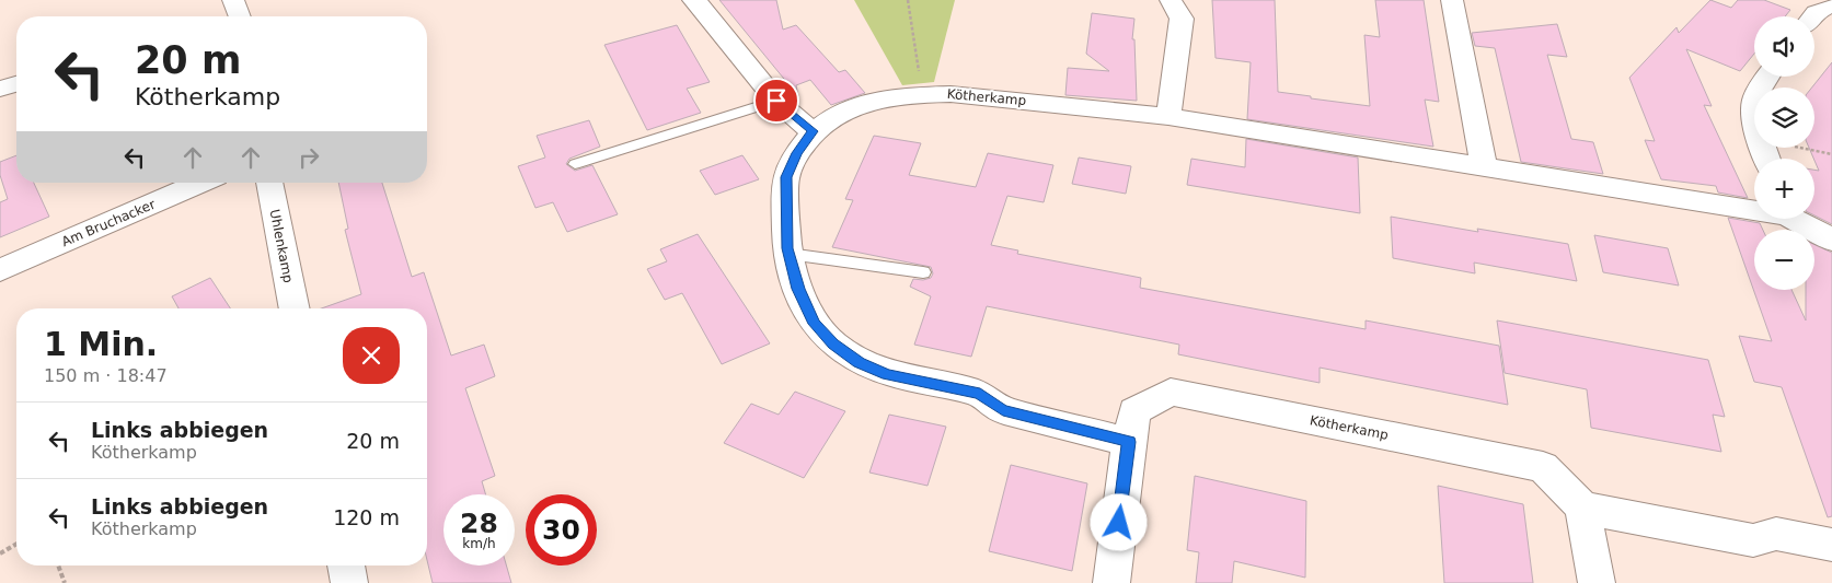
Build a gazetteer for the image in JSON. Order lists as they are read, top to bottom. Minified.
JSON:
{"streets":{"street":["Kötherkamp","Am Bruchacker","Uhlenkamp"]},"page":{"map_buttons":["+","−"],"turn":["20 m","Kötherkamp"],"heading":["1 Min.","150 m · 18:47"],"list":[{"name":"Links abbiegen","note":"Kötherkamp","value":"20 m"},{"name":"Links abbiegen","note":"Kötherkamp","value":"120 m"}],"speed":"28 km/h","limit":"30"}}
